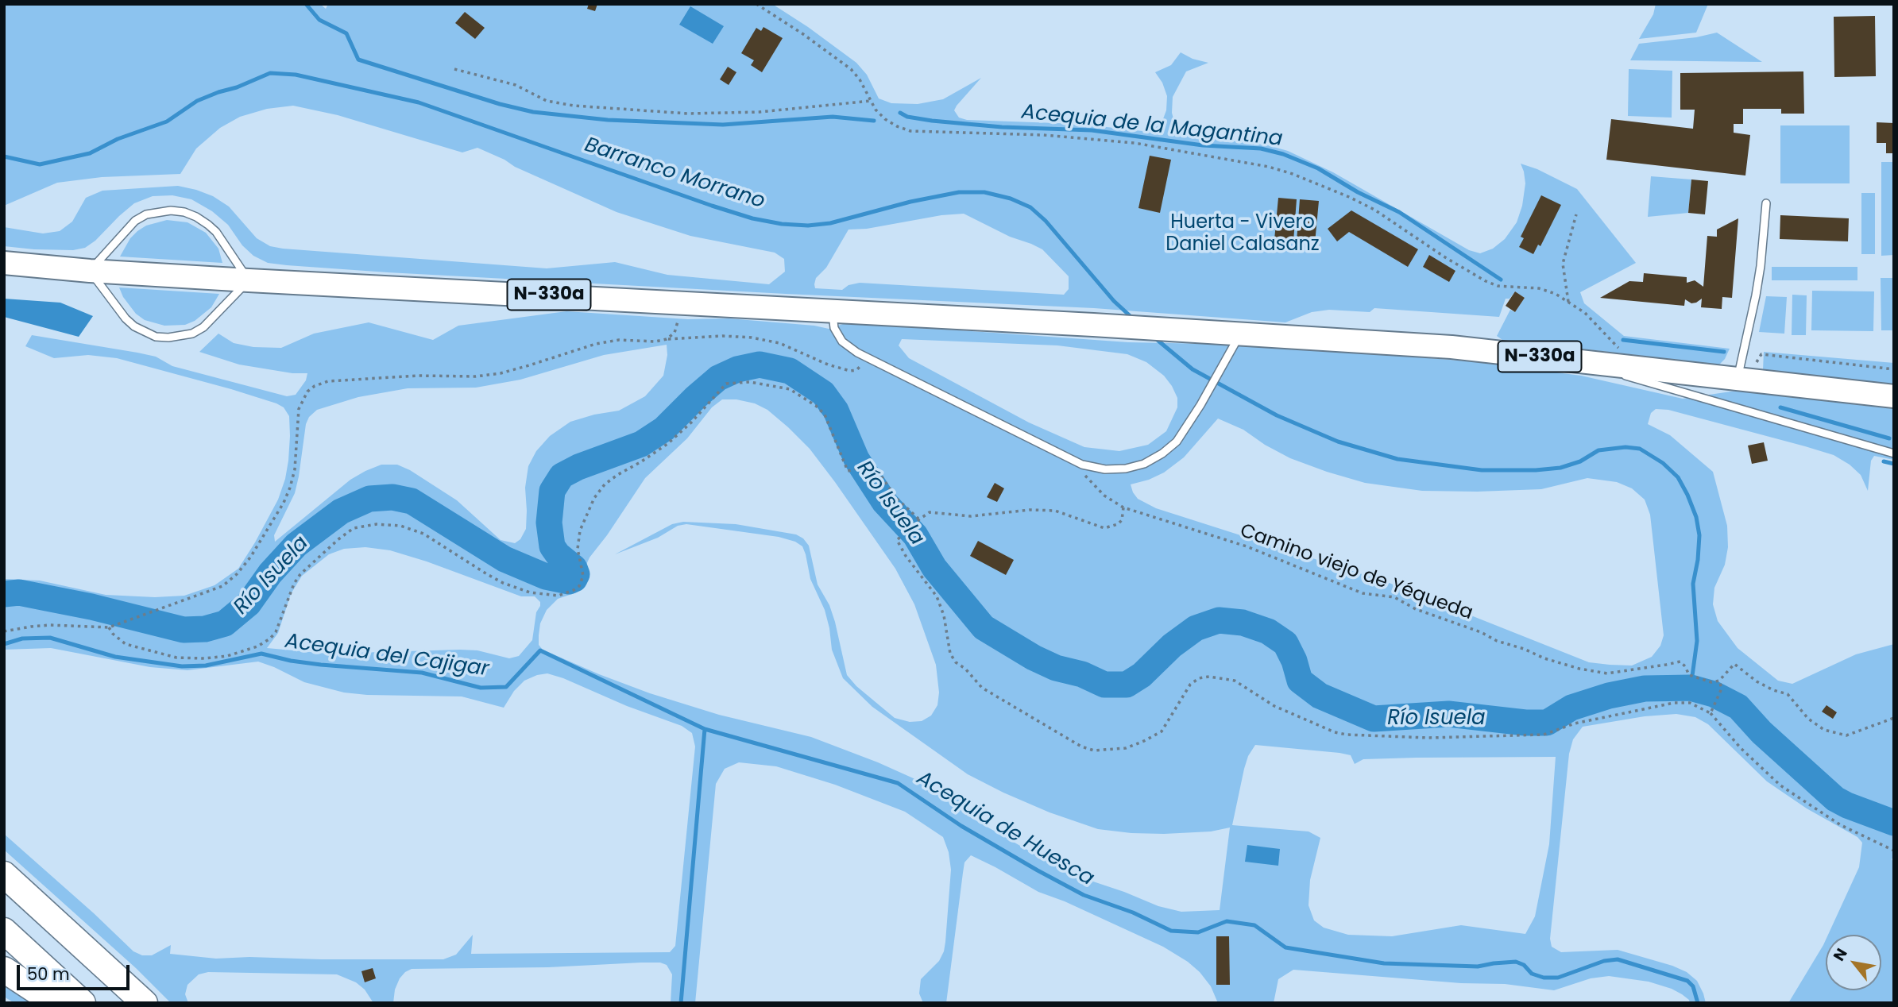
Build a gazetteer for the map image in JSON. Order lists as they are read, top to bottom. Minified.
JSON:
{"streets":{"highway":["N-330a"],"path":["Camino viejo de Yéqueda"]},"water":["Acequia de la Magantina","Barranco Morrano","Río Isuela","Acequia del Cajigar","Acequia de Huesca"],"parks":["Huerta - Vivero Daniel Calasanz"],"scale_bar":"50 m","north":"top left"}
